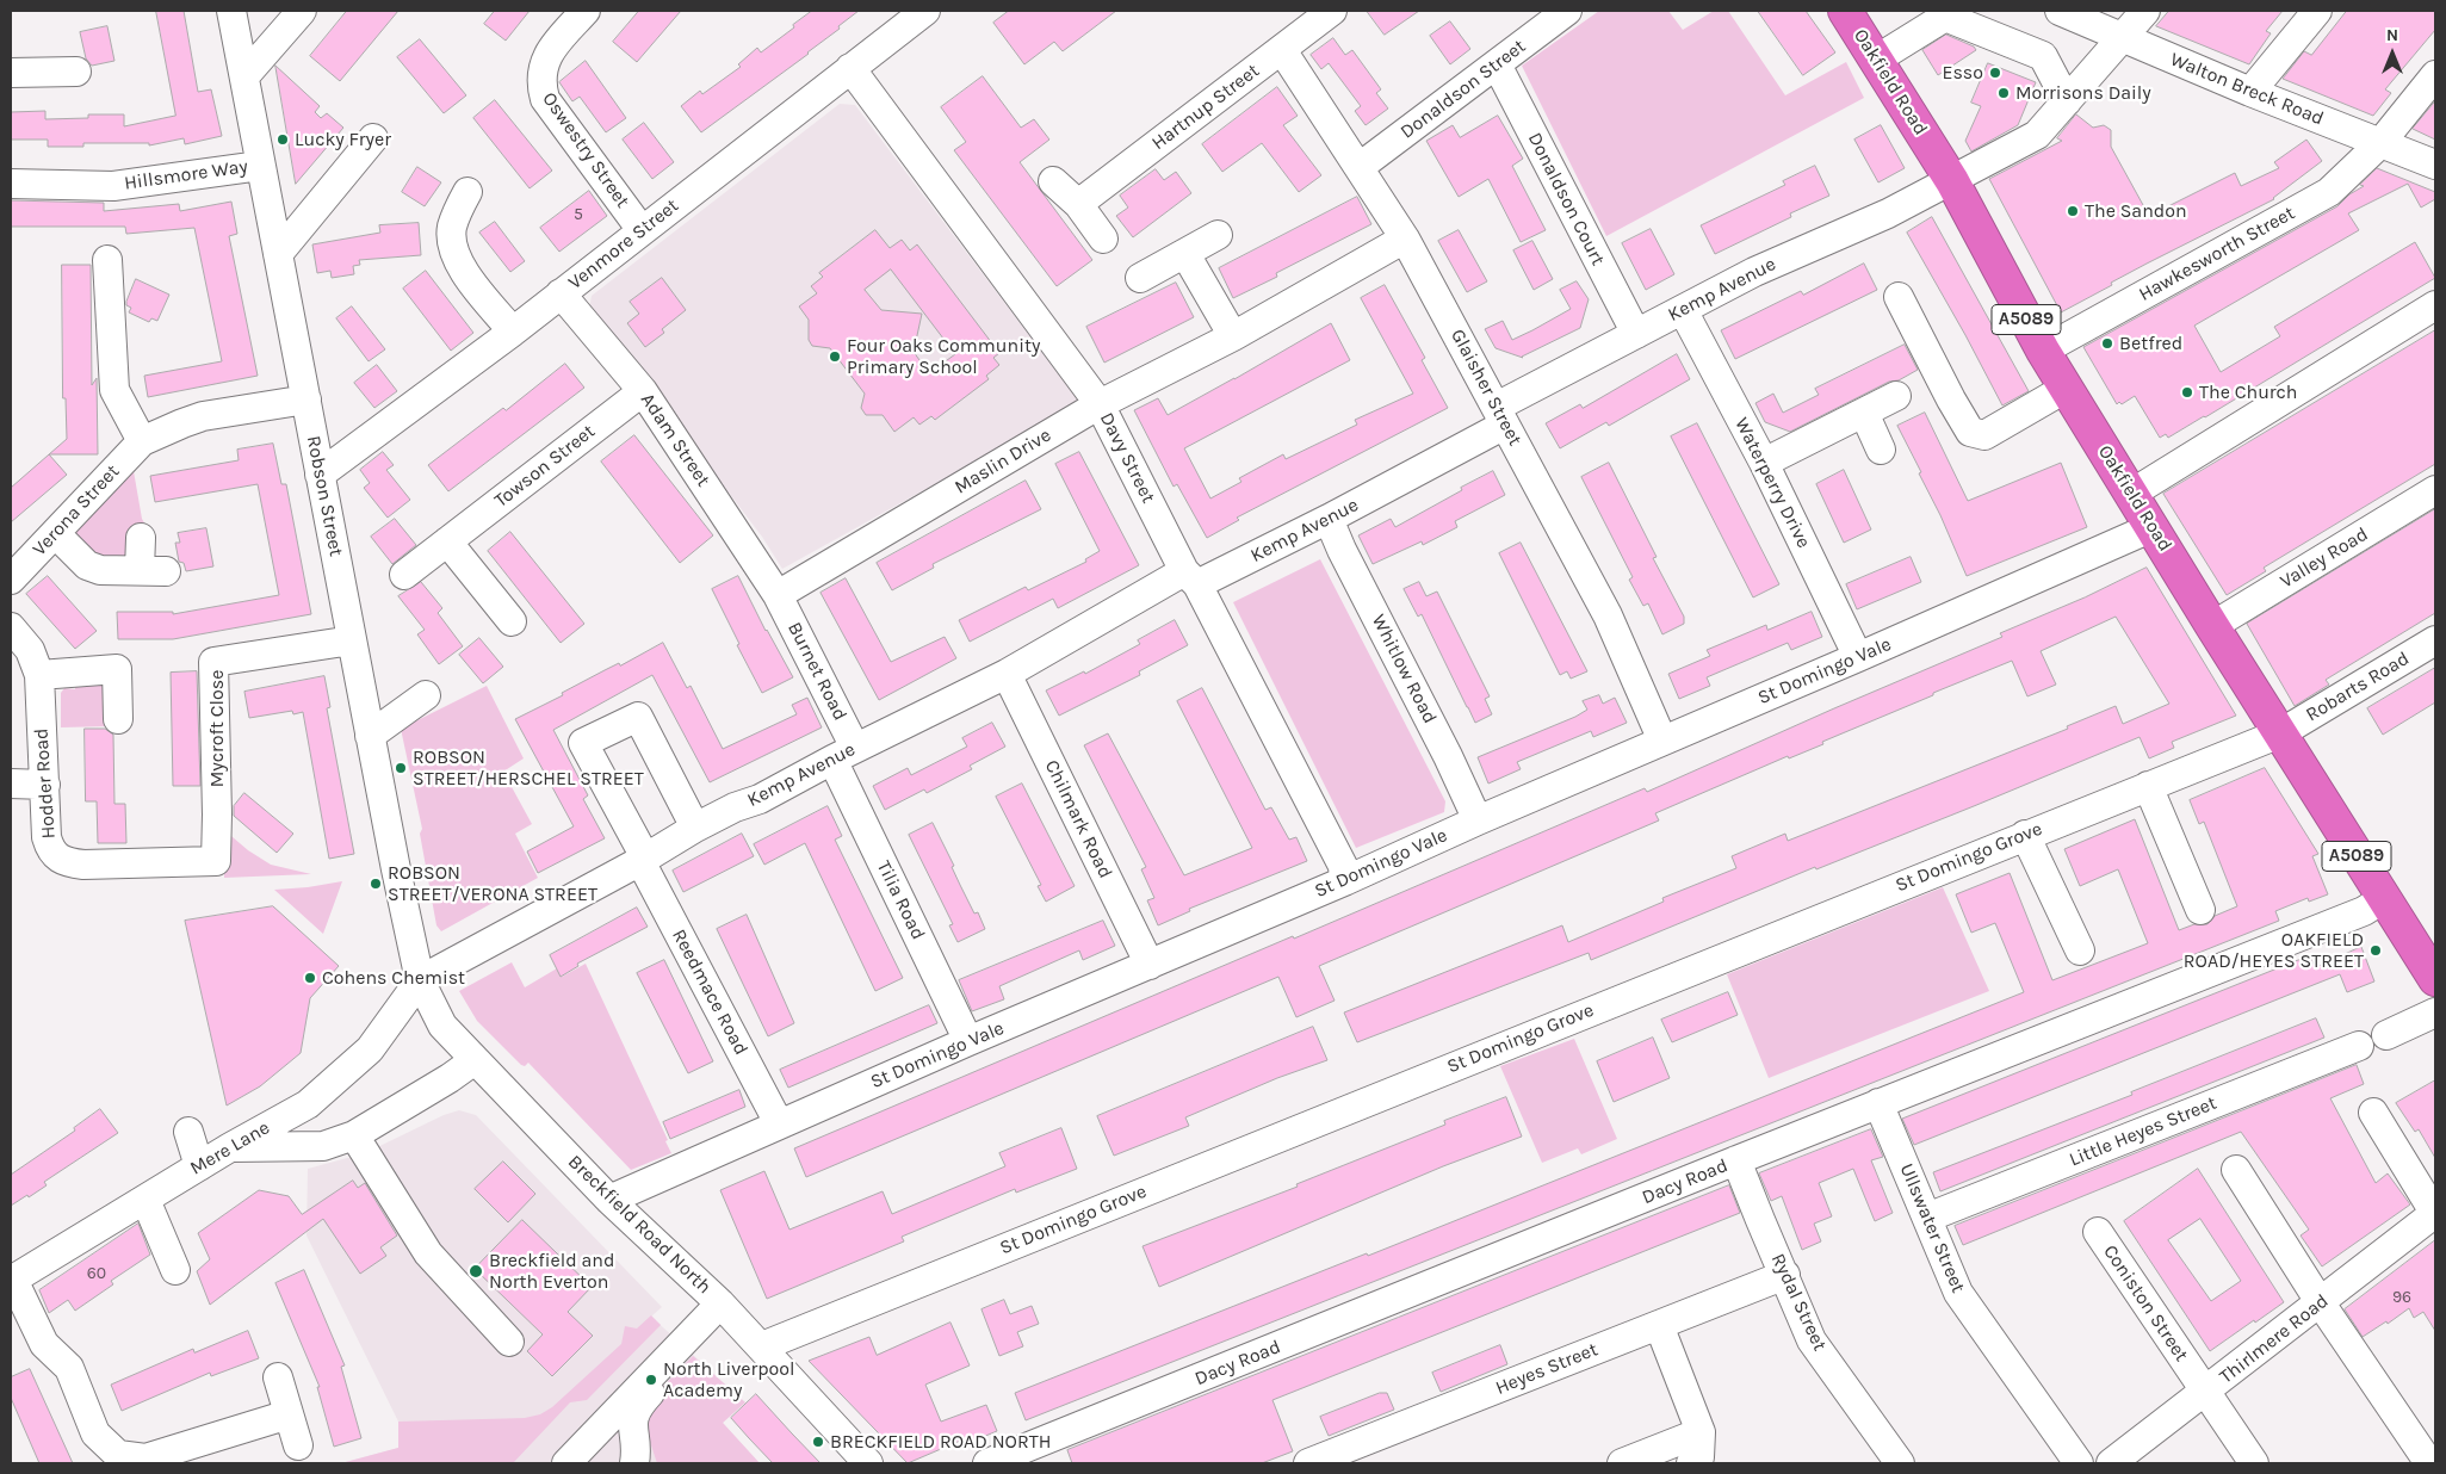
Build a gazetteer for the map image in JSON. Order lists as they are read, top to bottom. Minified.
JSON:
{"streets":{"highway":["Oakfield Road","A5089"],"street":["Donaldson Street","Walton Breck Road","Hartnup Street","Oswestry Street","Hillsmore Way","Donaldson Court","Venmore Street","Hawkesworth Street","Kemp Avenue","Glaisher Street","Adam Street","Davy Street","Maslin Drive","Towson Street","Waterperry Drive","Robson Street","Verona Street","Valley Road","Whitlow Road","Burnet Road","St Domingo Vale","Robarts Road","Mycroft Close","Hodder Road","Chilmark Road","St Domingo Grove","Tilia Road","Reedmace Road","Little Heyes Street","Mere Lane","Dacy Road","Breckfield Road North","Ullswater Street","Rydal Street","Coniston Street","Thirlmere Road","Heyes Street"]},"crossings":[["Oakfield Road","Hawkesworth Street"],["Oakfield Road","Kemp Avenue"],["Oakfield Road","Valley Road"],["Oakfield Road","St Domingo Vale"],["Oakfield Road","Robarts Road"],["Oakfield Road","St Domingo Grove"],["Oakfield Road","Dacy Road"],["Donaldson Street","Donaldson Court"],["Donaldson Street","Glaisher Street"],["Walton Breck Road","Hawkesworth Street"],["Walton Breck Road","Kemp Avenue"],["Hartnup Street","Glaisher Street"],["Oswestry Street","Venmore Street"],["Hillsmore Way","Robson Street"],["Donaldson Court","Kemp Avenue"],["Venmore Street","Adam Street"],["Venmore Street","Davy Street"],["Venmore Street","Robson Street"],["Kemp Avenue","Glaisher Street"],["Kemp Avenue","Davy Street"],["Kemp Avenue","Waterperry Drive"],["Kemp Avenue","Robson Street"],["Kemp Avenue","Whitlow Road"],["Kemp Avenue","Burnet Road"],["Kemp Avenue","Chilmark Road"],["Kemp Avenue","Tilia Road"],["Kemp Avenue","Reedmace Road"],["Kemp Avenue","Mere Lane"],["Kemp Avenue","Breckfield Road North"],["Glaisher Street","Maslin Drive"],["Glaisher Street","St Domingo Vale"],["Adam Street","Maslin Drive"],["Adam Street","Towson Street"],["Adam Street","Burnet Road"],["Davy Street","Maslin Drive"],["Davy Street","St Domingo Vale"],["Maslin Drive","Burnet Road"],["Waterperry Drive","St Domingo Vale"],["Robson Street","Verona Street"],["Robson Street","Mycroft Close"],["Robson Street","Mere Lane"],["Robson Street","Breckfield Road North"],["Whitlow Road","St Domingo Vale"],["Burnet Road","Tilia Road"],["St Domingo Vale","Chilmark Road"],["St Domingo Vale","Tilia Road"],["St Domingo Vale","Reedmace Road"],["St Domingo Vale","Breckfield Road North"],["Robarts Road","St Domingo Grove"],["Mycroft Close","Hodder Road"],["St Domingo Grove","Breckfield Road North"],["Little Heyes Street","Ullswater Street"],["Mere Lane","Breckfield Road North"],["Dacy Road","Ullswater Street"],["Dacy Road","Rydal Street"],["Rydal Street","Heyes Street"],["Coniston Street","Thirlmere Road"]],"places":["Esso","Morrisons Daily","Lucky Fryer","The Sandon","Betfred","Four Oaks Community Primary School","The Church","ROBSON STREET/HERSCHEL STREET","ROBSON STREET/VERONA STREET","OAKFIELD ROAD/HEYES STREET","Cohens Chemist","Breckfield and North Everton","North Liverpool Academy","BRECKFIELD ROAD NORTH"],"house_numbers":["5","60","96"],"north":"top"}
